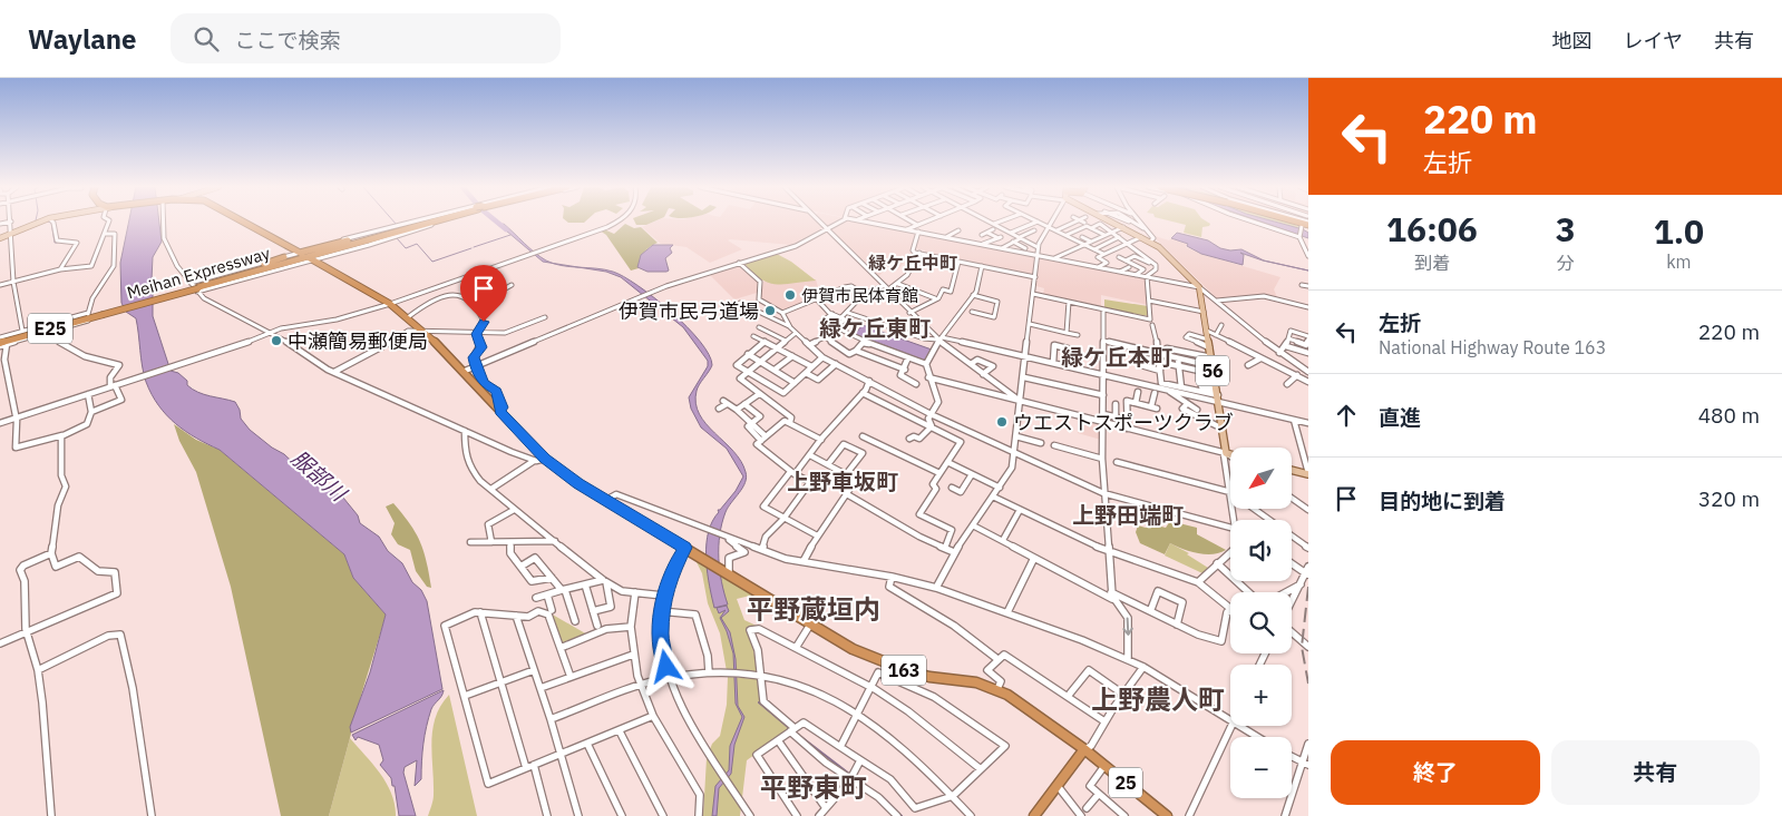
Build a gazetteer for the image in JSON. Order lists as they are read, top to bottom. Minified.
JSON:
{"streets":{"highway":["Meihan Expressway","E25","163","25"],"main road":["56"]},"crossings":[["Meihan Expressway","E25"],["163","25"]],"districts":["緑ケ丘中町","緑ケ丘東町","緑ケ丘本町","上野車坂町","上野田端町","平野蔵垣内","上野農人町","平野東町"],"water":["服部川"],"places":["伊賀市民体育館","伊賀市民弓道場","中瀬簡易郵便局","ウエストスポーツクラブ"],"north":"bottom left","page":{"header":"Waylane","search":"ここで検索","nav":["地図","レイヤ","共有"],"turn":["220 m","左折"],"eta":["16:06","到着","3","分","1.0","km"],"list":[{"name":"左折","note":"National Highway Route 163","value":"220 m"},{"name":"直進","value":"480 m"},{"name":"目的地に到着","value":"320 m"}],"map_buttons":["+","−"],"buttons":["終了","共有"]}}
